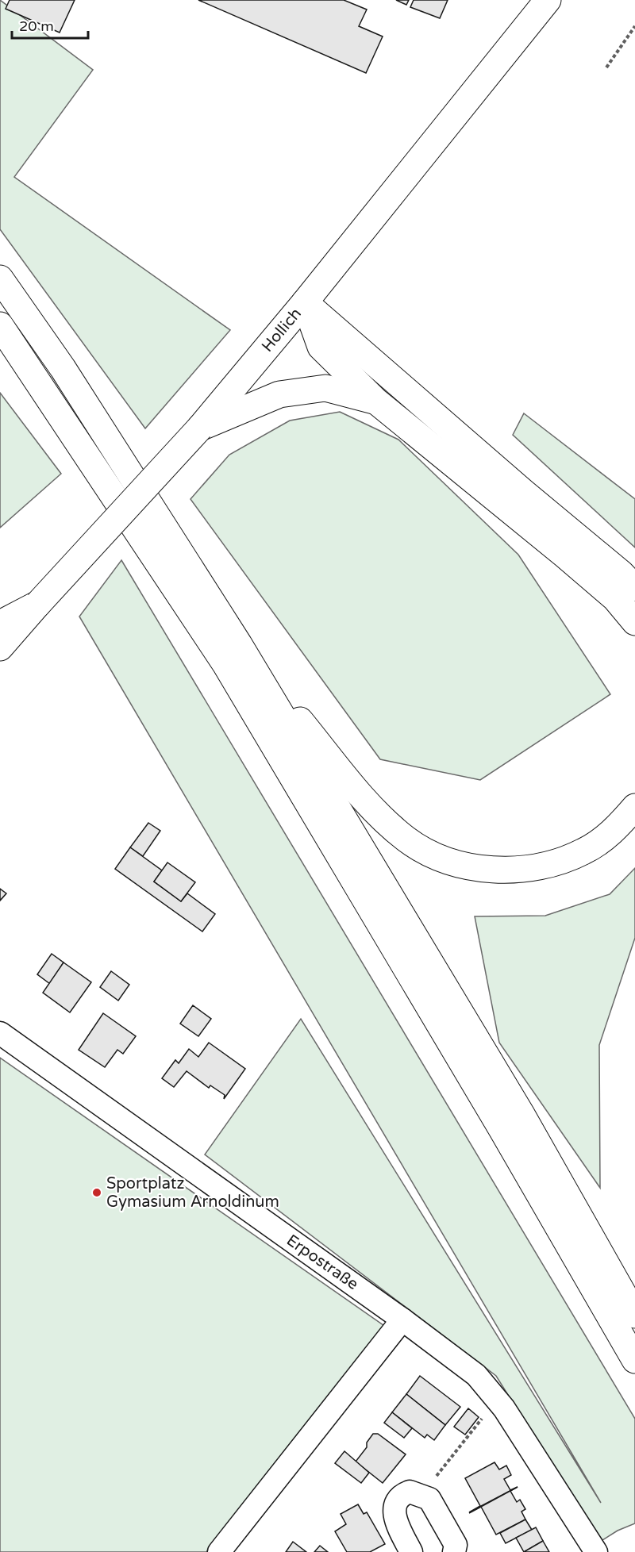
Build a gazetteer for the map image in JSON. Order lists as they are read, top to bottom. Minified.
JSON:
{"streets":{"main road":["Hollich"],"street":["Erpostraße"]},"places":["Sportplatz Gymasium Arnoldinum"],"scale_bar":"20 m"}
